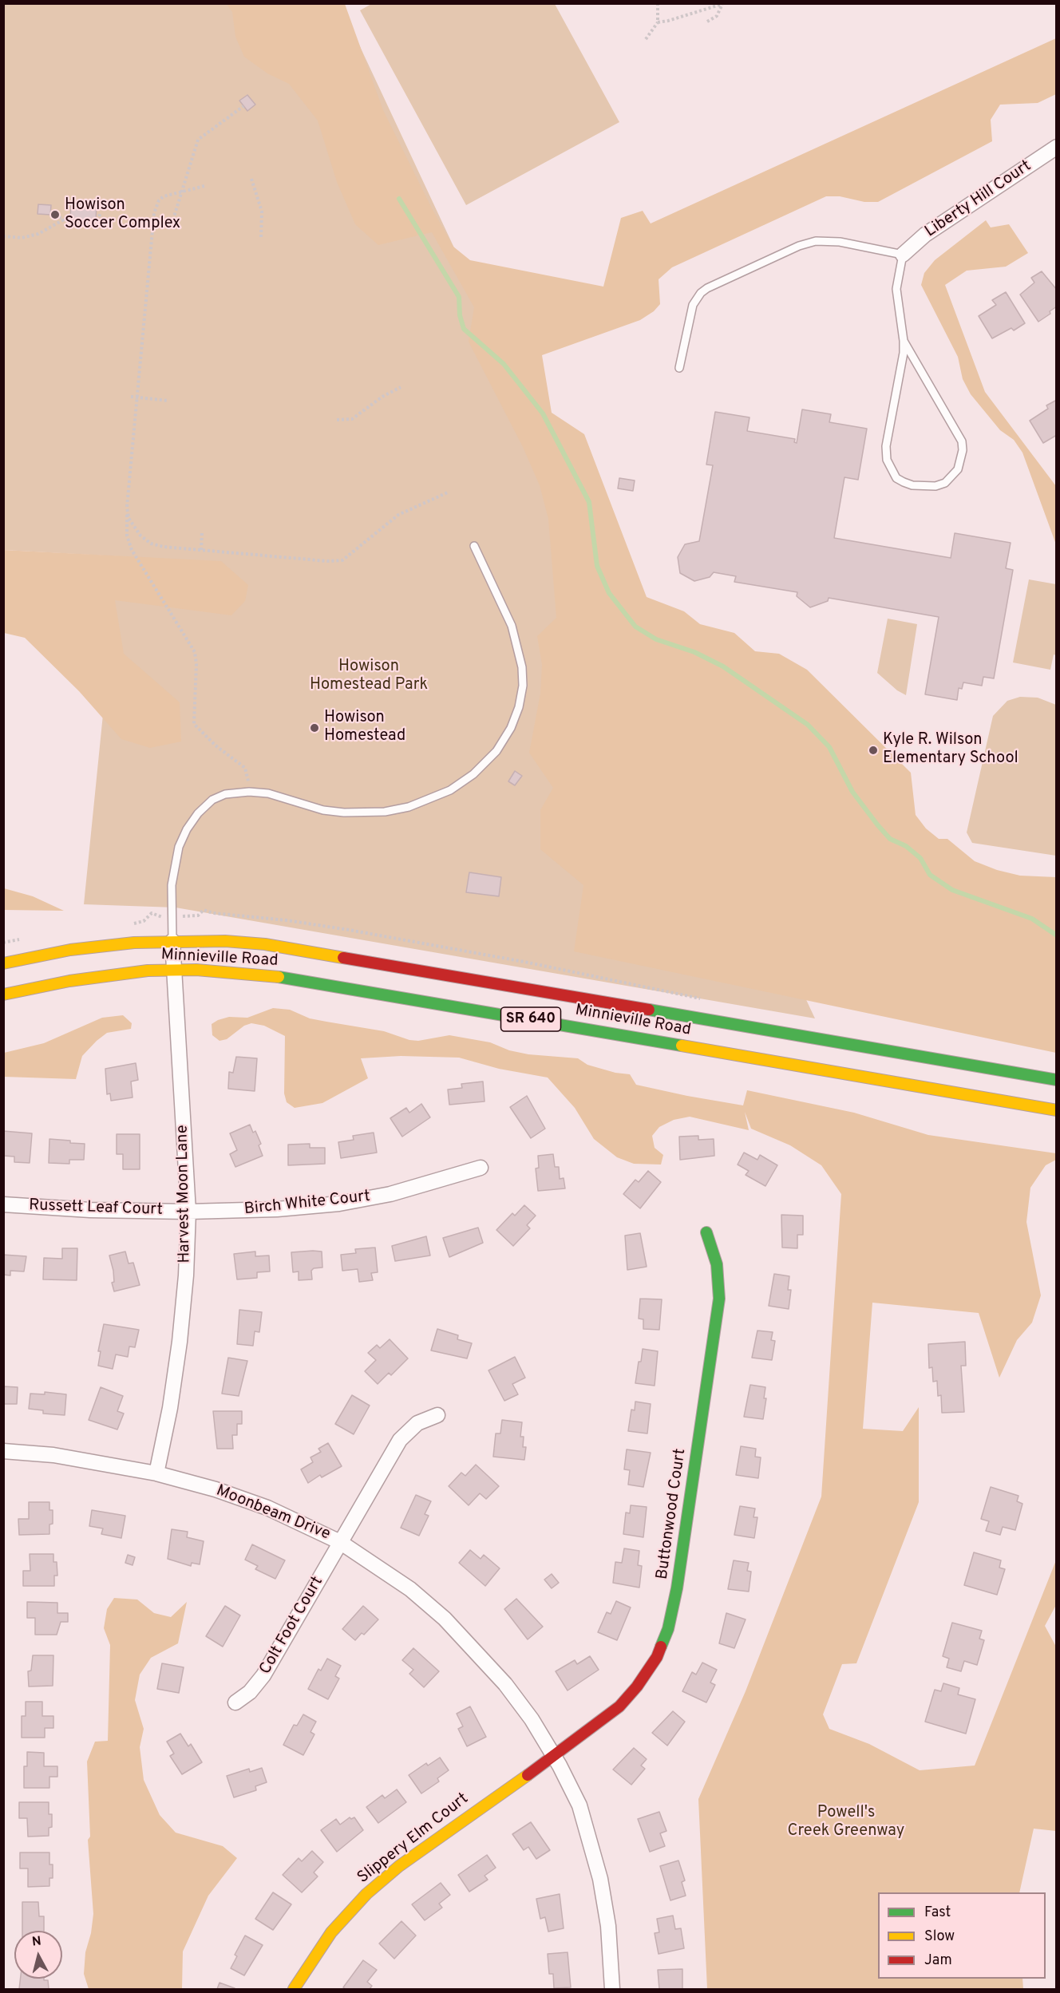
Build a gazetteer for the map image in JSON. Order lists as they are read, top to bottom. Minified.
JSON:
{"streets":{"main road":["Minnieville Road","SR 640","Buttonwood Court","Slippery Elm Court"],"street":["Liberty Hill Court","Harvest Moon Lane","Birch White Court","Russett Leaf Court","Moonbeam Drive","Colt Foot Court"]},"crossings":[["Minnieville Road","Harvest Moon Lane"],["Harvest Moon Lane","Birch White Court"],["Harvest Moon Lane","Russett Leaf Court"],["Harvest Moon Lane","Moonbeam Drive"],["Birch White Court","Russett Leaf Court"],["Moonbeam Drive","Buttonwood Court"],["Moonbeam Drive","Colt Foot Court"],["Moonbeam Drive","Slippery Elm Court"],["Buttonwood Court","Slippery Elm Court"]],"parks":["Howison Homestead Park","Powell's Creek Greenway"],"places":["Howison Soccer Complex","Howison Homestead","Kyle R. Wilson Elementary School"],"legend":["Fast","Slow","Jam"],"north":"top"}
